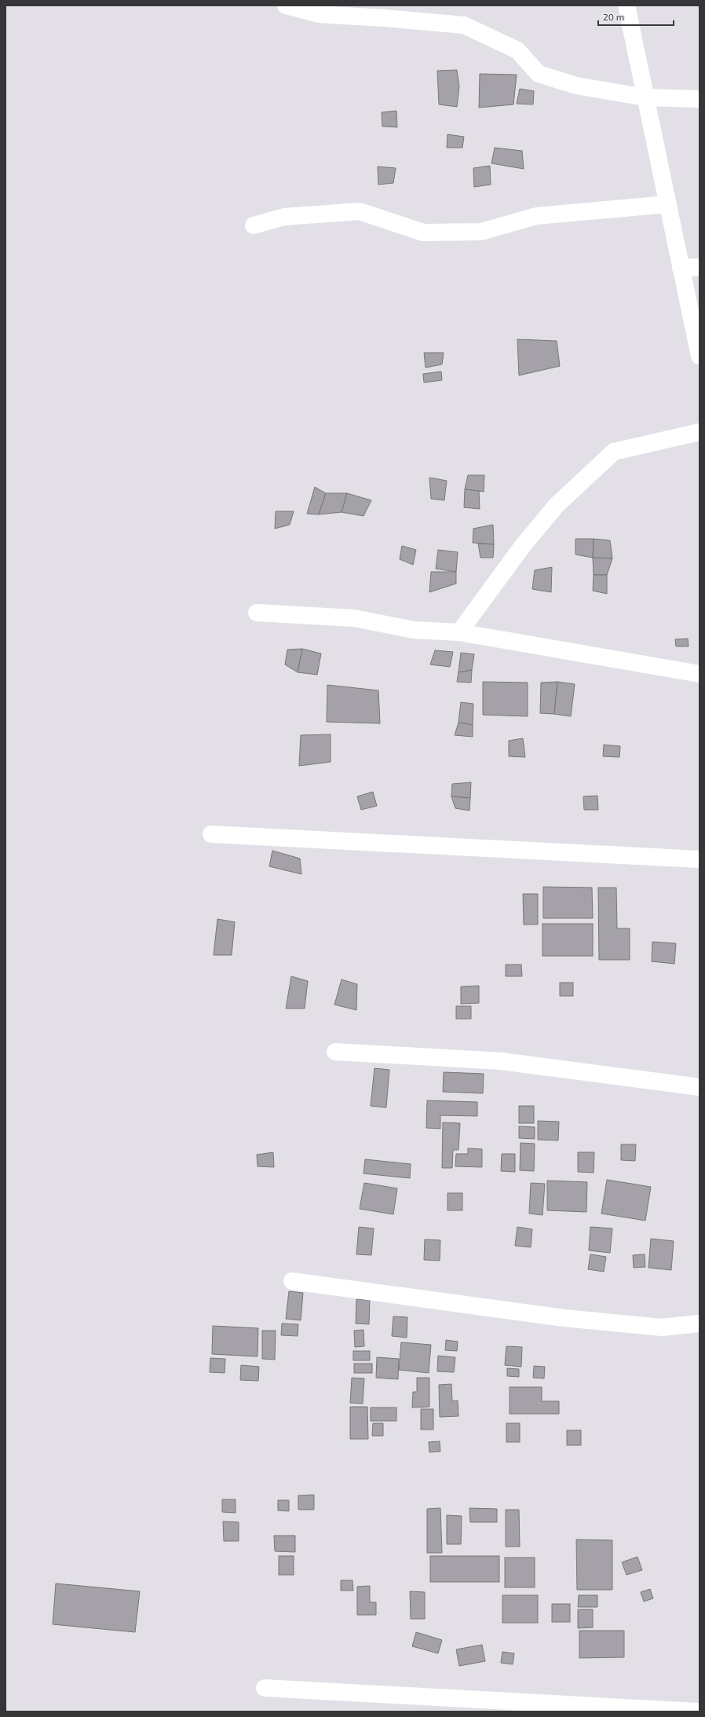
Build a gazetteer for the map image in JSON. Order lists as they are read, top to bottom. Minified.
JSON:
{"scale_bar":"20 m"}
